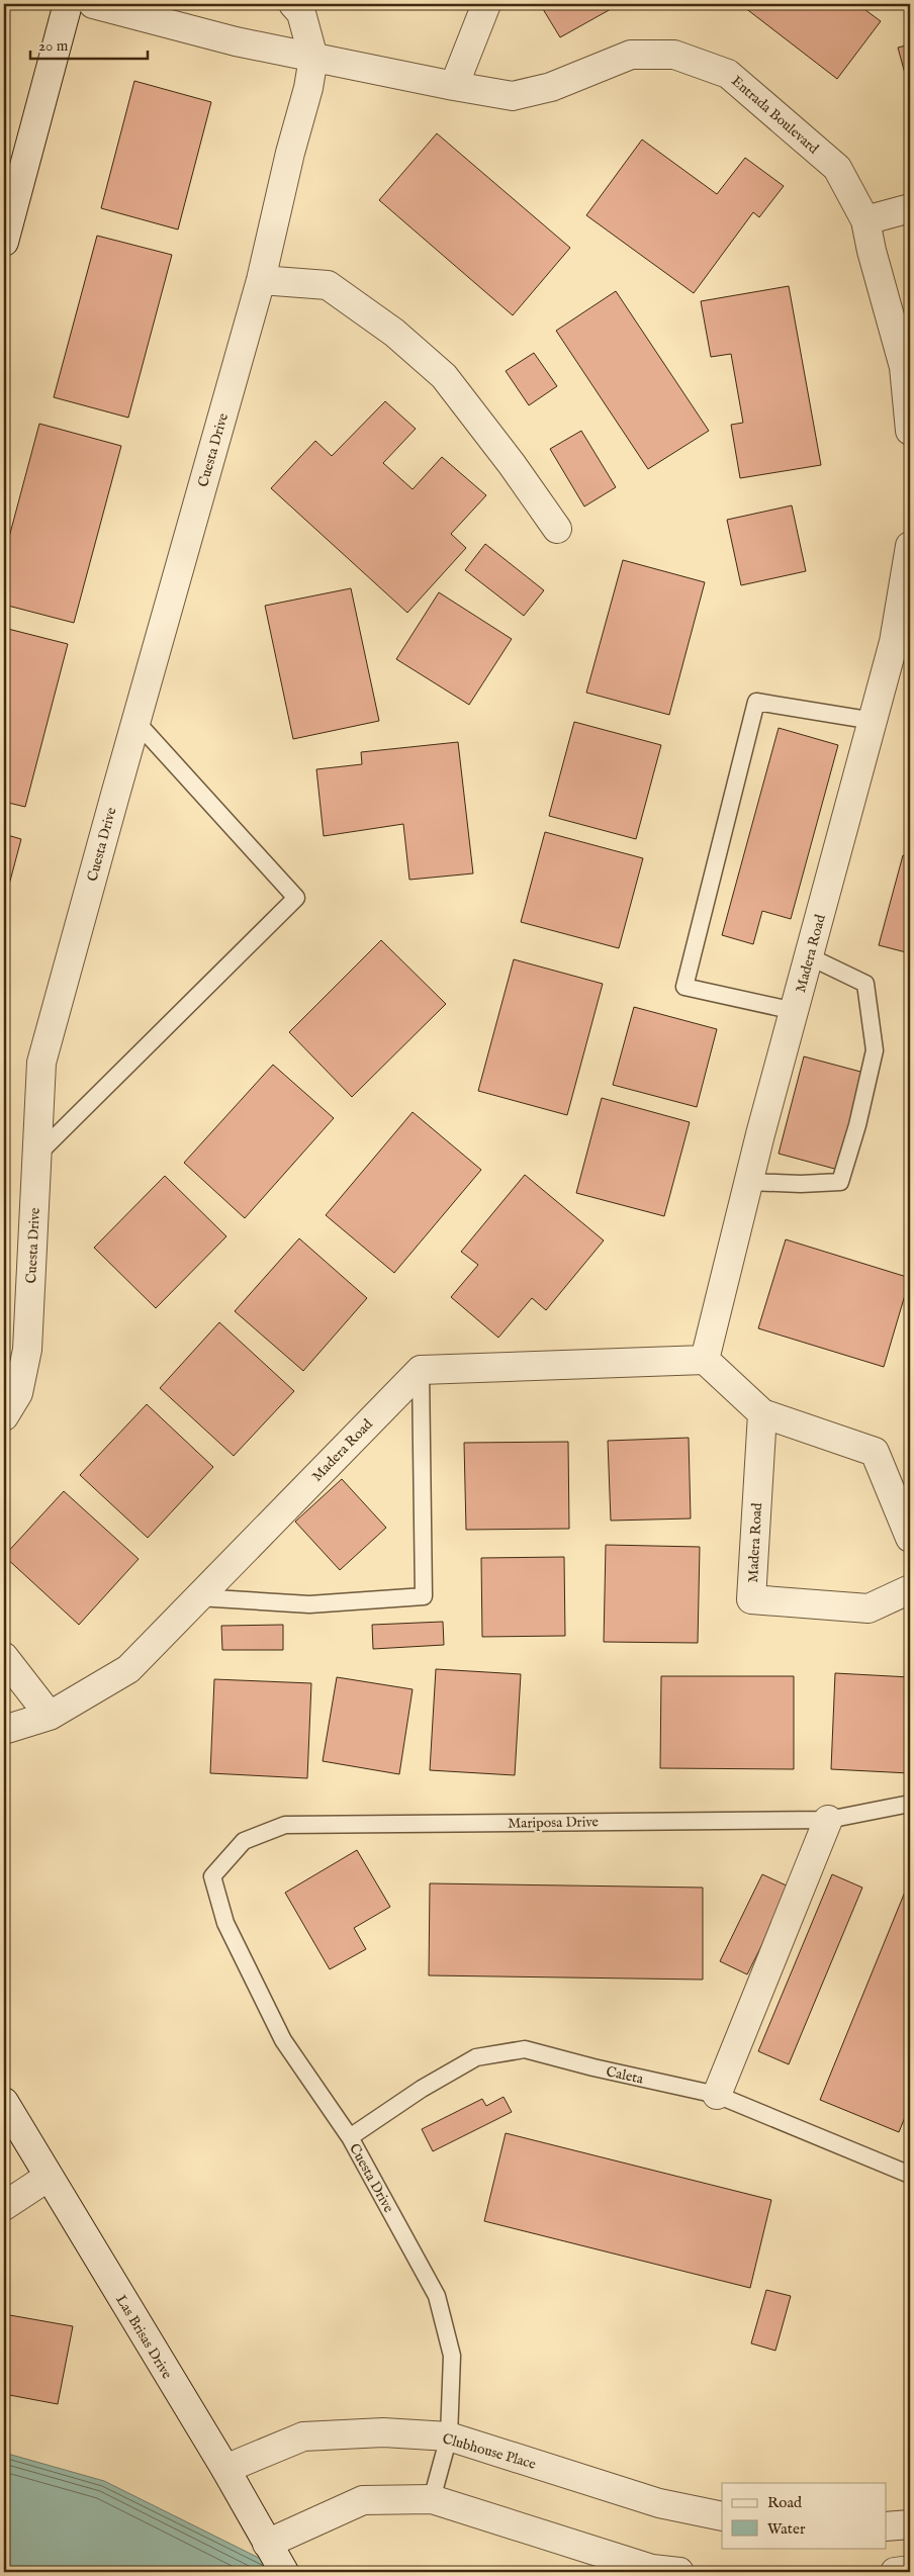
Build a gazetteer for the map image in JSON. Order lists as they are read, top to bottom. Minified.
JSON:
{"streets":{"street":["Entrada Boulevard","Cuesta Drive","Madera Road","Las Brisas Drive","Clubhouse Place"],"lane":["Mariposa Drive","Caleta"]},"crossings":[["Entrada Boulevard","Cuesta Drive"],["Cuesta Drive","Mariposa Drive"],["Cuesta Drive","Caleta"],["Cuesta Drive","Clubhouse Place"],["Las Brisas Drive","Clubhouse Place"]],"legend":["Road","Water"],"scale_bar":"20 m"}
